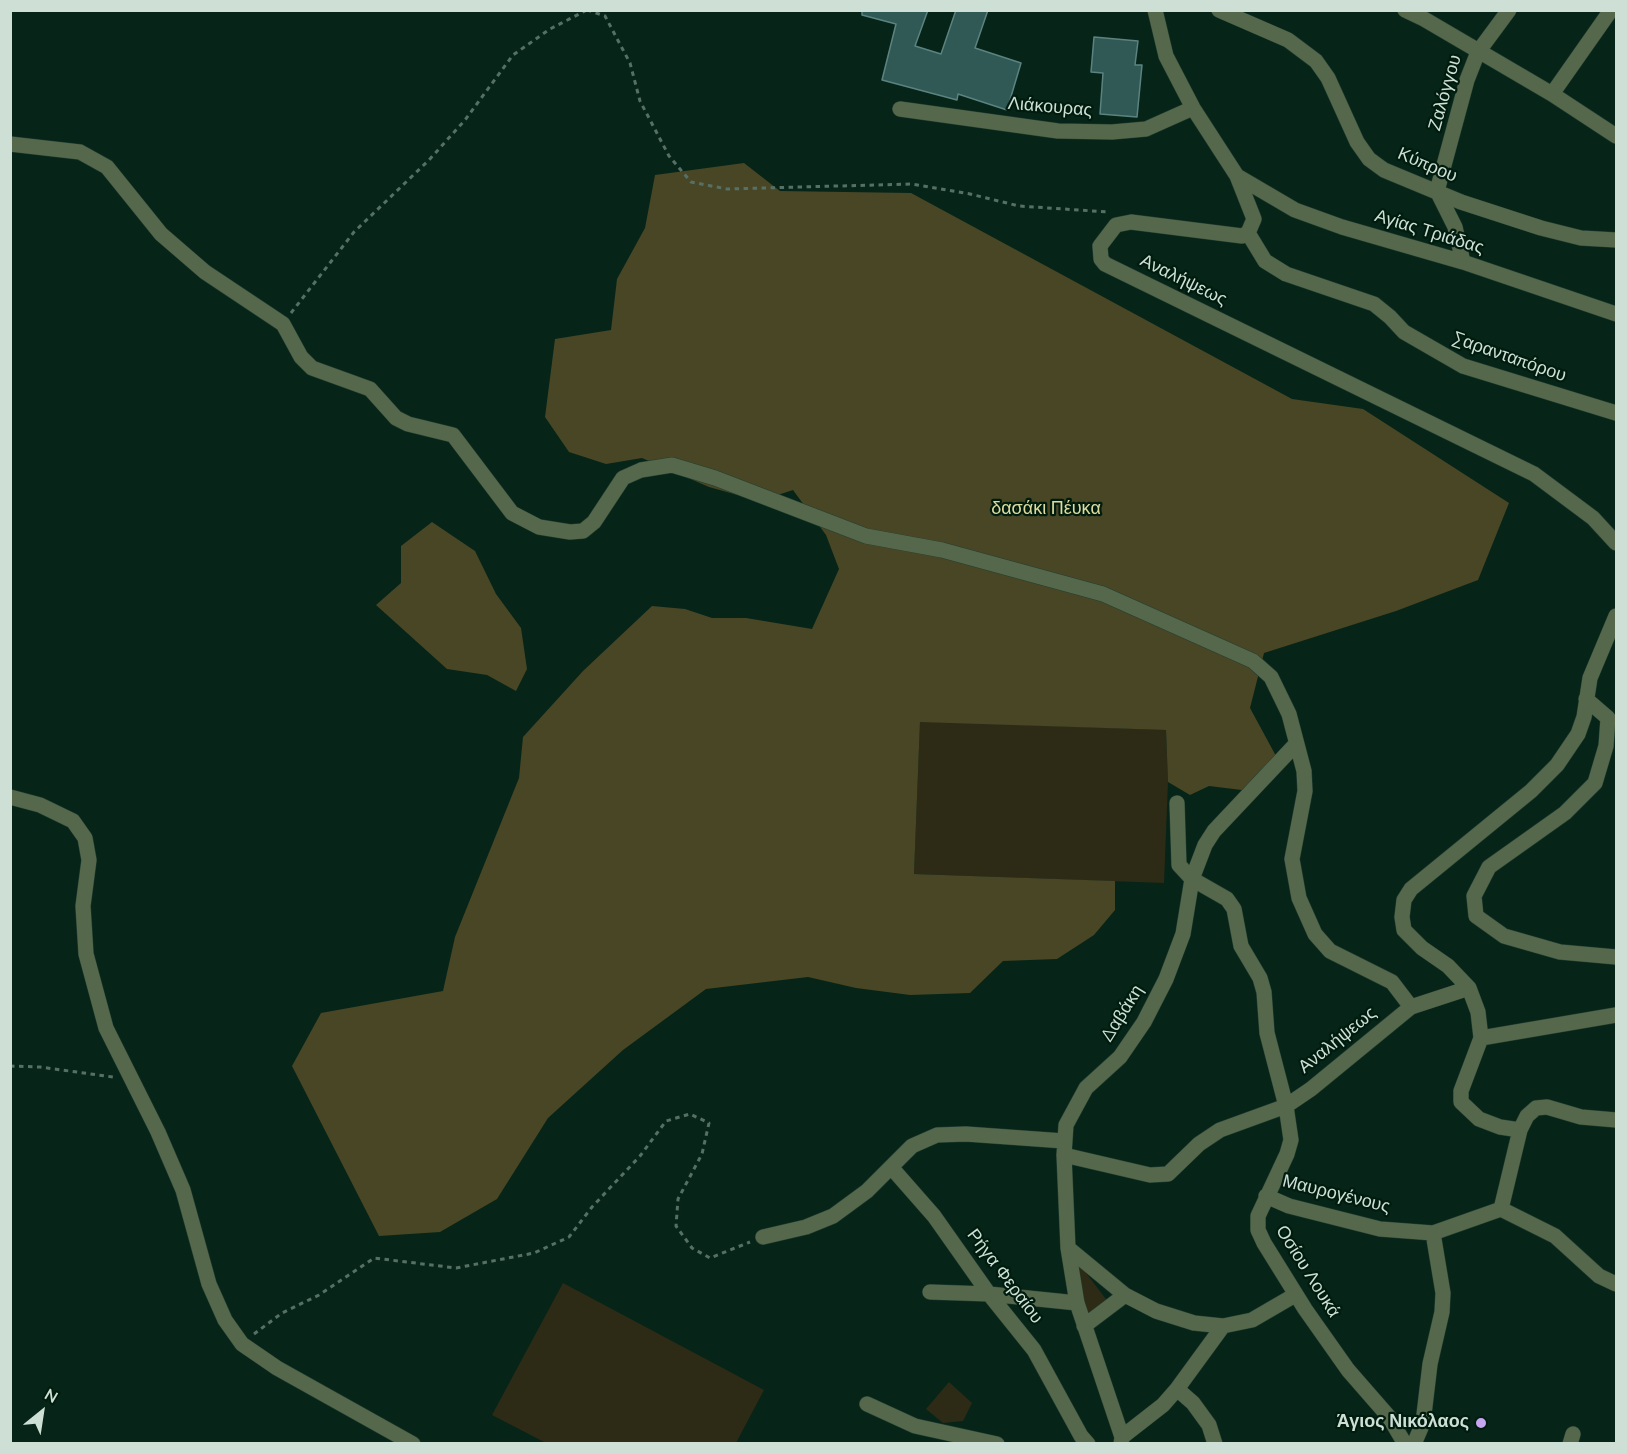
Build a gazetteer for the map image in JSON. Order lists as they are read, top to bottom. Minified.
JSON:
{"streets":{"street":["Ζαλόγγου","Λιάκουρας","Κύπρου","Αγίας Τριάδας","Αναλήψεως","Σαρανταπόρου","Δαβάκη","Μαυρογένους","Οσίου Λουκά","Ρήγα Φεραίου"]},"crossings":[["Ζαλόγγου","Κύπρου"],["Αναλήψεως","Σαρανταπόρου"],["Αναλήψεως","Δαβάκη"],["Αναλήψεως","Οσίου Λουκά"],["Δαβάκη","Οσίου Λουκά"],["Μαυρογένους","Οσίου Λουκά"]],"parks":["δασάκι Πέυκα"],"places":["Άγιος Νικόλαος"],"north":"top right"}
